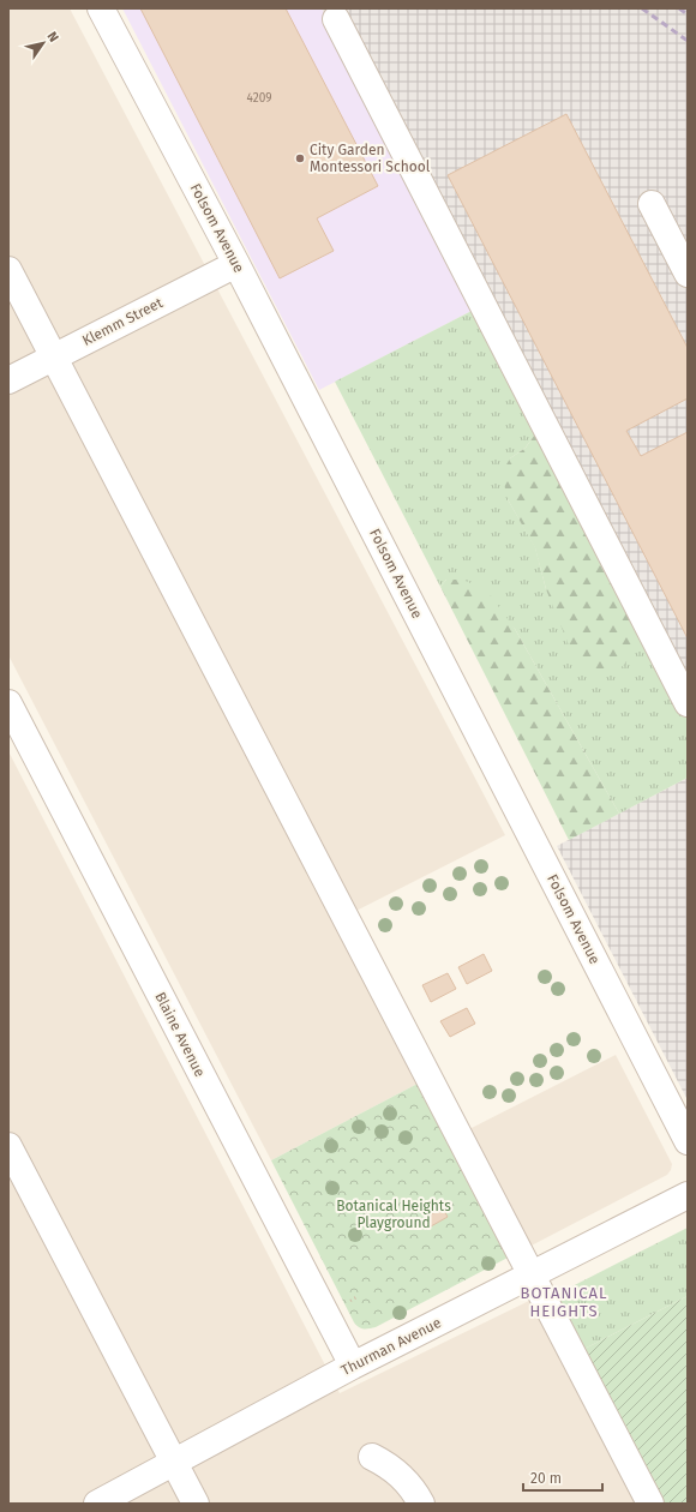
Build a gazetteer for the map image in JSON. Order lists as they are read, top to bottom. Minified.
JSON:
{"streets":{"street":["Folsom Avenue","Klemm Street","Blaine Avenue","Thurman Avenue"]},"crossings":[["Folsom Avenue","Klemm Street"],["Blaine Avenue","Thurman Avenue"]],"districts":["BOTANICAL HEIGHTS"],"parks":["Botanical Heights Playground"],"places":["City Garden Montessori School"],"house_numbers":["4209"],"scale_bar":"20 m","north":"top right"}
